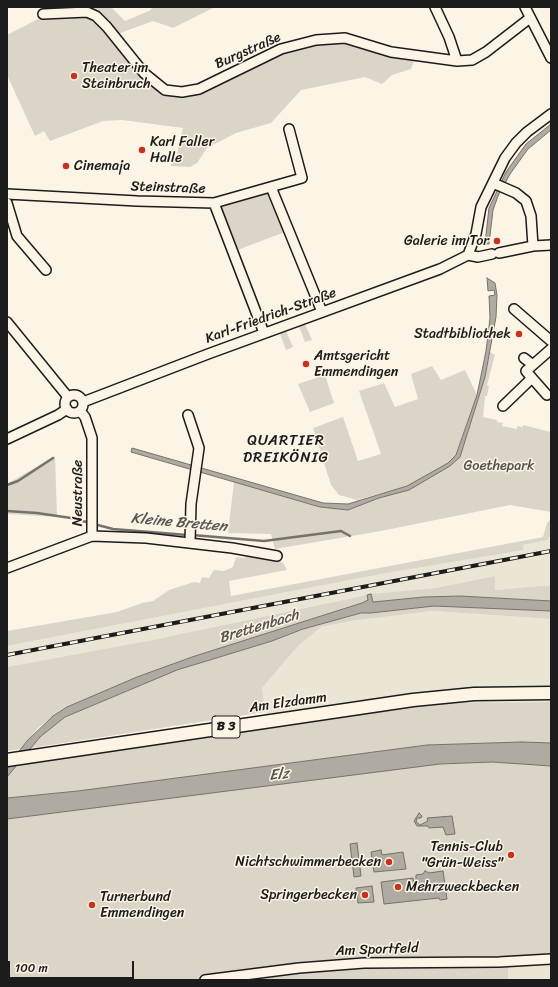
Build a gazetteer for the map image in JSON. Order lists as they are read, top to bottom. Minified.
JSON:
{"streets":{"main road":["Am Elzdamm","B 3"],"street":["Burgstraße","Steinstraße","Karl-Friedrich-Straße","Neustraße","Am Sportfeld"]},"crossings":[["Steinstraße","Karl-Friedrich-Straße"],["Karl-Friedrich-Straße","Neustraße"]],"districts":["QUARTIER DREIKÖNIG"],"water":["Kleine Bretten","Brettenbach","Elz"],"parks":["Goethepark"],"places":["Theater im Steinbruch","Karl Faller Halle","Cinemaja","Galerie im Tor","Stadtbibliothek","Amtsgericht Emmendingen","Tennis-Club \"Grün-Weiss\"","Nichtschwimmerbecken","Mehrzweckbecken","Springerbecken","Turnerbund Emmendingen"],"scale_bar":"100 m"}
